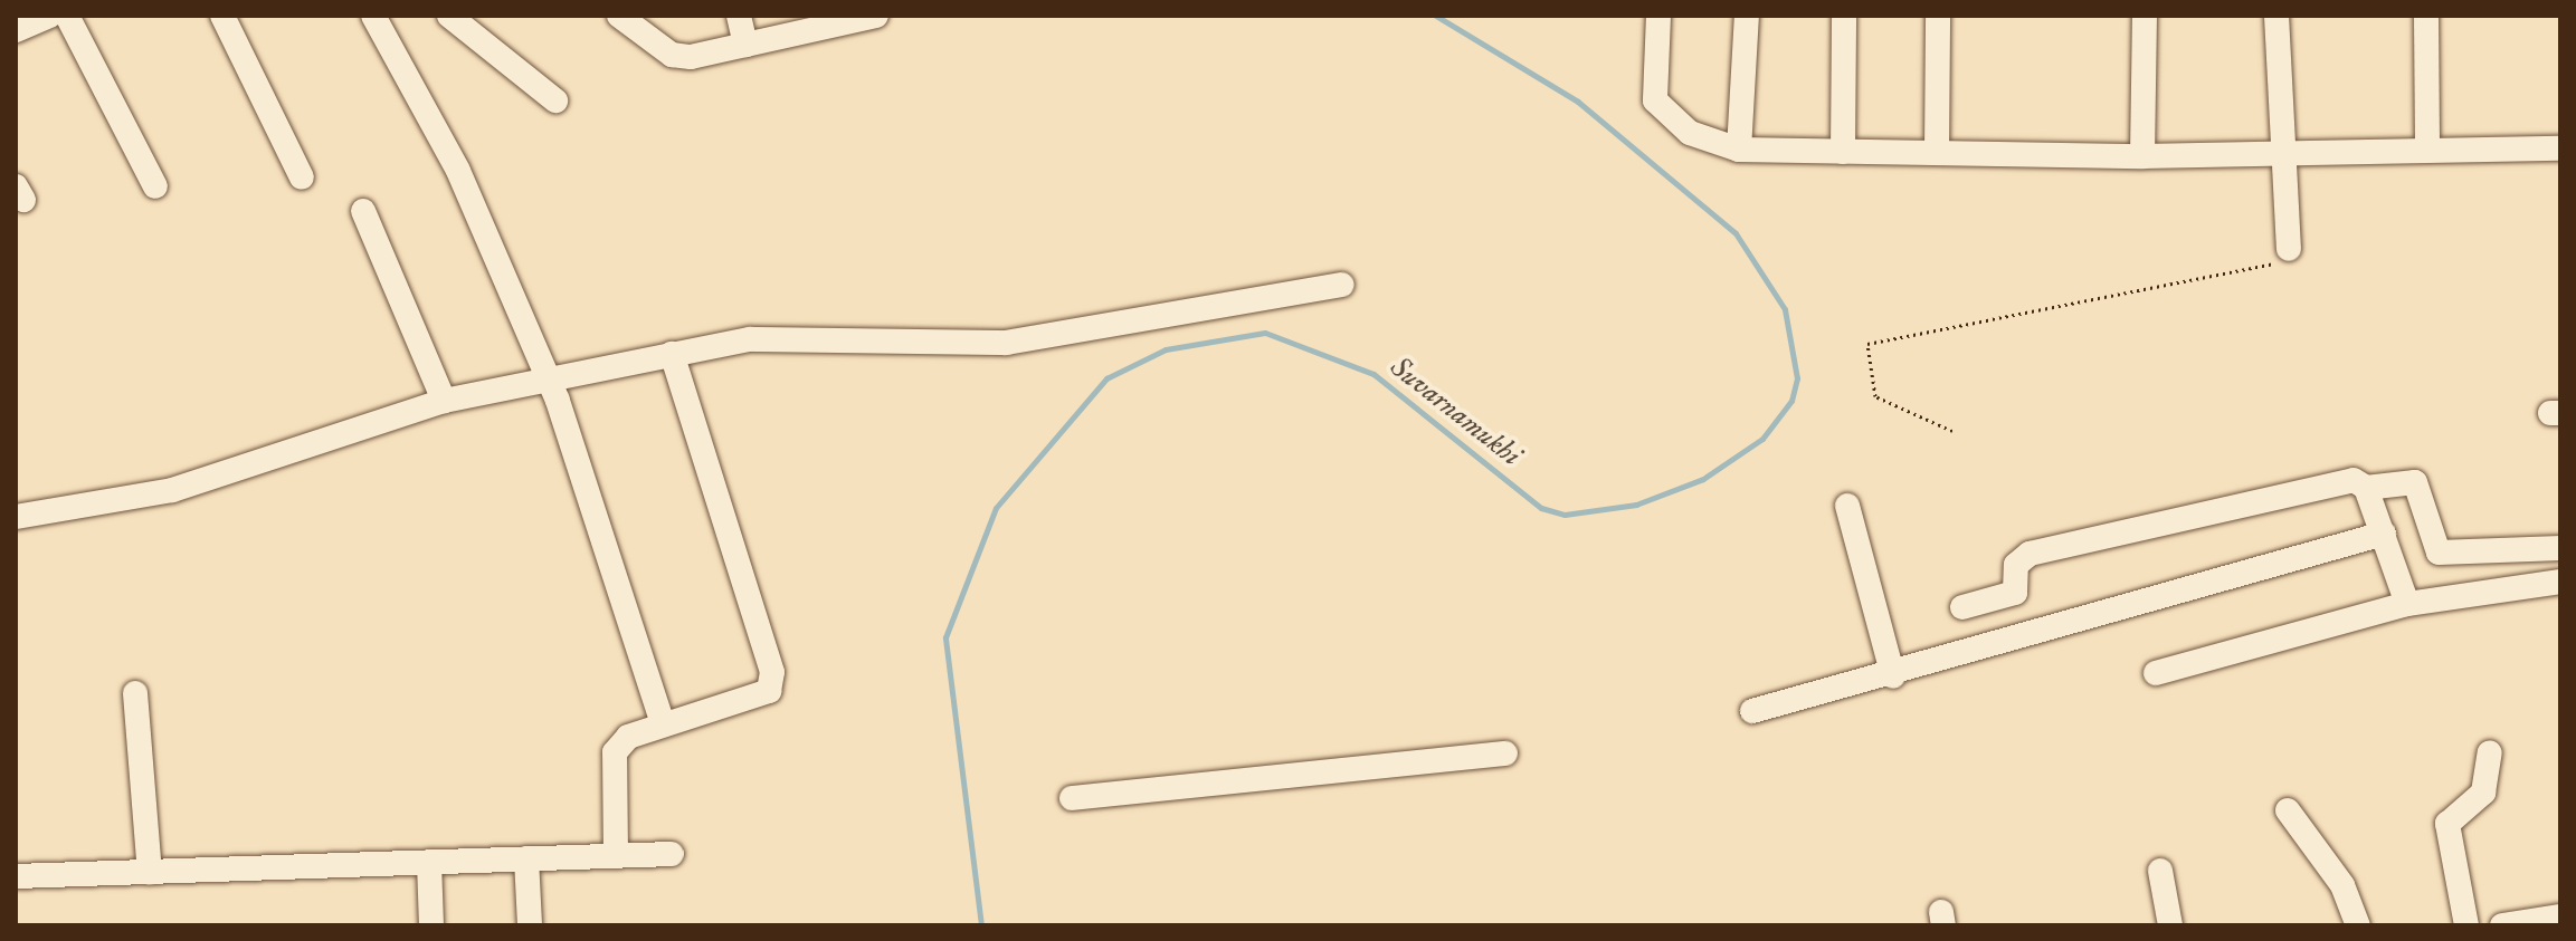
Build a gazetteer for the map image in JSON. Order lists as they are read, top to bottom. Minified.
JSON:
{"water":["Suvarnamukhi"]}
